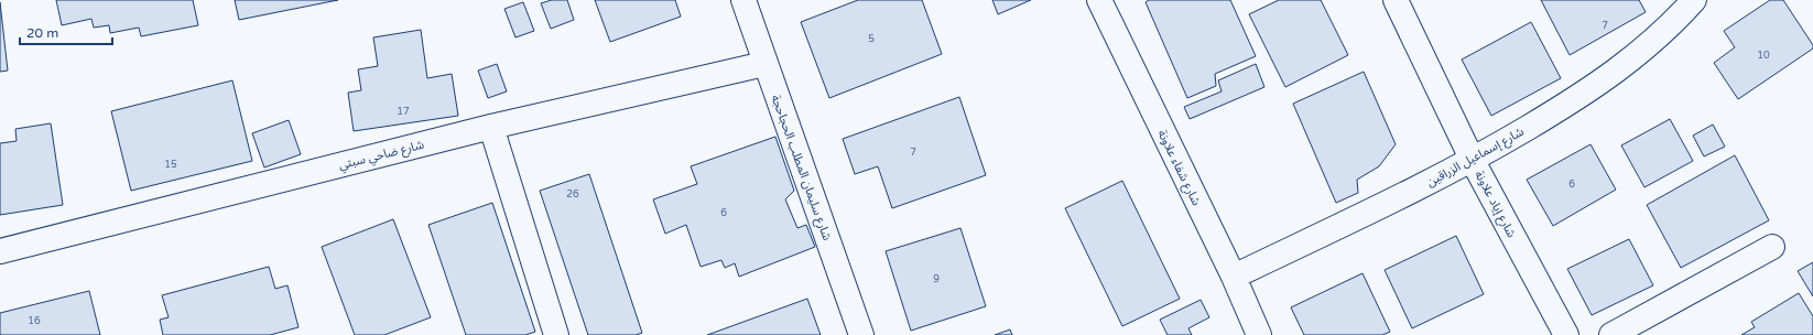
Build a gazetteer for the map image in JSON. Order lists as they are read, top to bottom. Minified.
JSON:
{"streets":{"street":["شارع ضاحي سبتي","شارع إسماعيل الزراقين","شارع سليمان المطلب الحجاحجة","شارع شفاء علاونة","شارع إياد علاونة"]},"crossings":[["شارع ضاحي سبتي","شارع سليمان المطلب الحجاحجة"],["شارع إسماعيل الزراقين","شارع شفاء علاونة"],["شارع إسماعيل الزراقين","شارع إياد علاونة"]],"house_numbers":["7","5","10","17","7","15","6","26","6","9","16"],"scale_bar":"20 m"}
